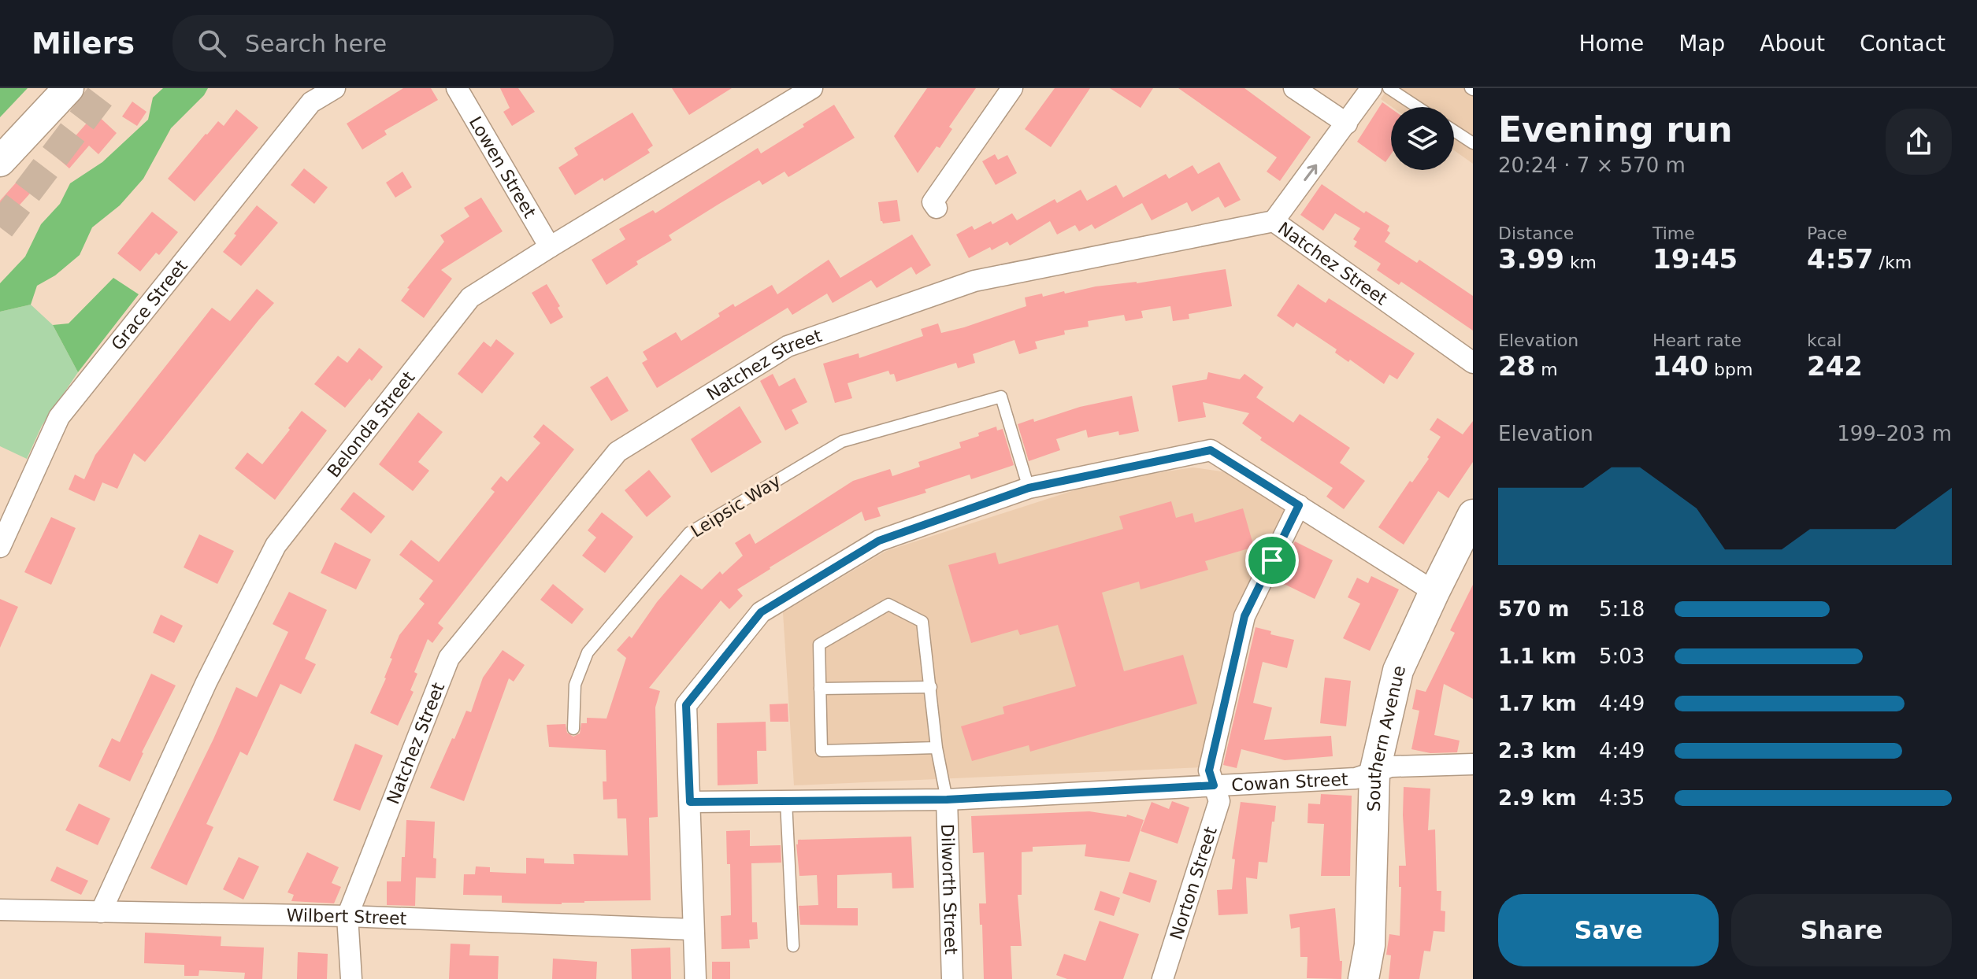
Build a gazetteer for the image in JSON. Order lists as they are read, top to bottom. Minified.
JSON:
{"streets":{"street":["Lowen Street","Natchez Street","Grace Street","Belonda Street","Southern Avenue","Cowan Street","Norton Street","Dilworth Street","Wilbert Street"],"lane":["Leipsic Way"]},"crossings":[["Lowen Street","Belonda Street"],["Natchez Street","Wilbert Street"],["Belonda Street","Wilbert Street"],["Southern Avenue","Cowan Street"],["Cowan Street","Norton Street"],["Cowan Street","Dilworth Street"]],"page":{"header":"Milers","search":"Search here","nav":["Home","Map","About","Contact"],"heading":["Evening run","20:24 · 7 × 570 m"],"stats":[["Distance","3.99 km"],["Time","19:45"],["Pace","4:57 /km"],["Elevation","28 m"],["Heart rate","140 bpm"],["kcal","242"]],"chart":["Elevation","199–203 m"],"list":[{"name":"570 m","note":"5:18"},{"name":"1.1 km","note":"5:03"},{"name":"1.7 km","note":"4:49"},{"name":"2.3 km","note":"4:49"},{"name":"2.9 km","note":"4:35"}],"buttons":["Save","Share"]}}
